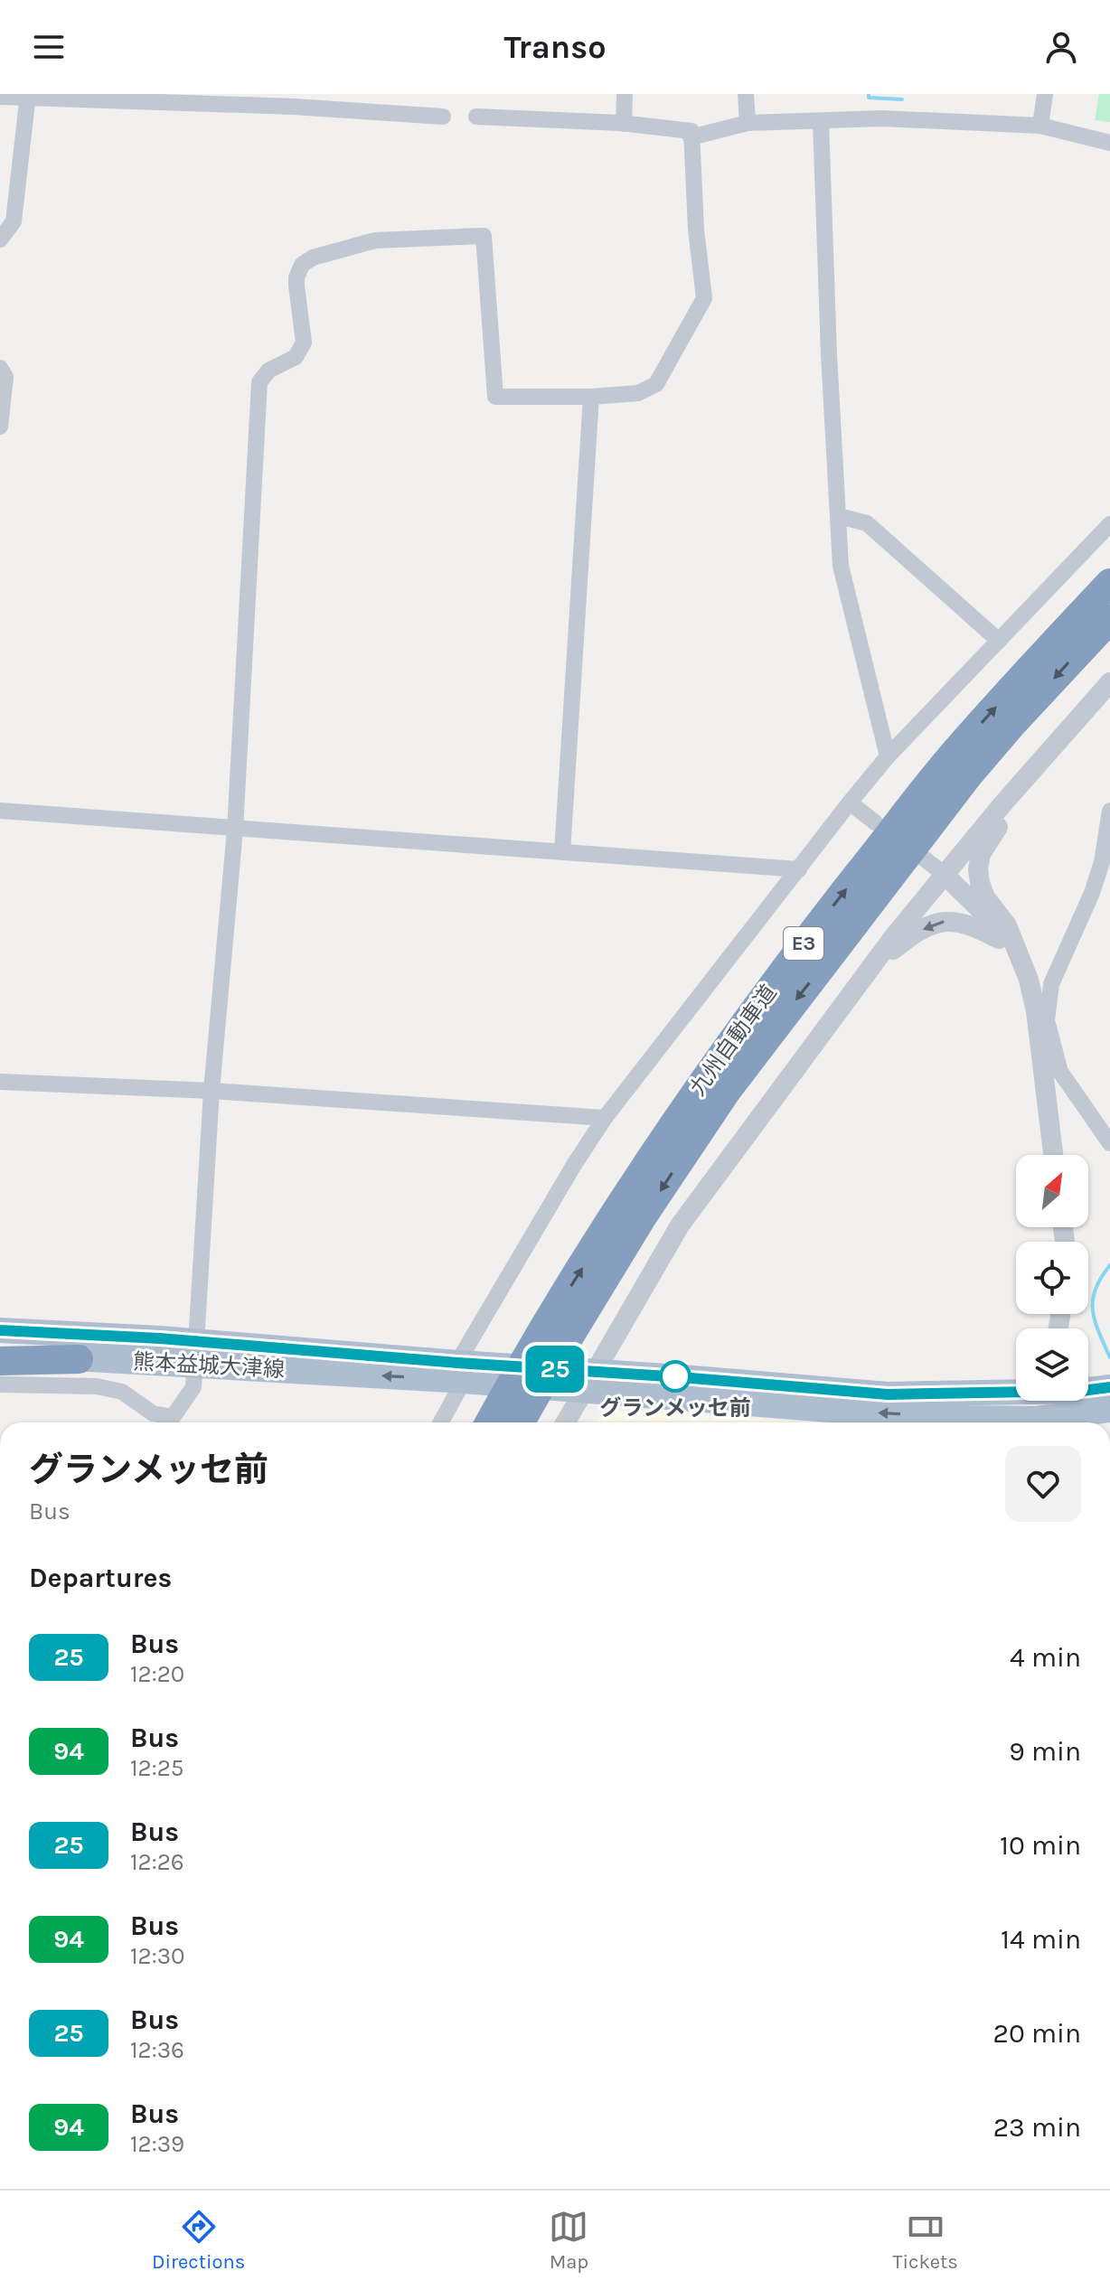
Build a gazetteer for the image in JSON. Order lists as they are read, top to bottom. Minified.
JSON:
{"streets":{"highway":["E3","九州自動車道"],"main road":["熊本益城大津線"]},"places":["グランメッセ前"],"lines":["bus line 25"],"north":"top right","page":{"header":"Transo","on_map":"25","heading":[["グランメッセ前","Bus"],"Departures"],"list":[{"mark":"25","name":"Bus","note":"12:20","value":"4 min"},{"mark":"94","name":"Bus","note":"12:25","value":"9 min"},{"mark":"25","name":"Bus","note":"12:26","value":"10 min"},{"mark":"94","name":"Bus","note":"12:30","value":"14 min"},{"mark":"25","name":"Bus","note":"12:36","value":"20 min"},{"mark":"94","name":"Bus","note":"12:39","value":"23 min"}],"tabs":["Directions","Map","Tickets"]}}
